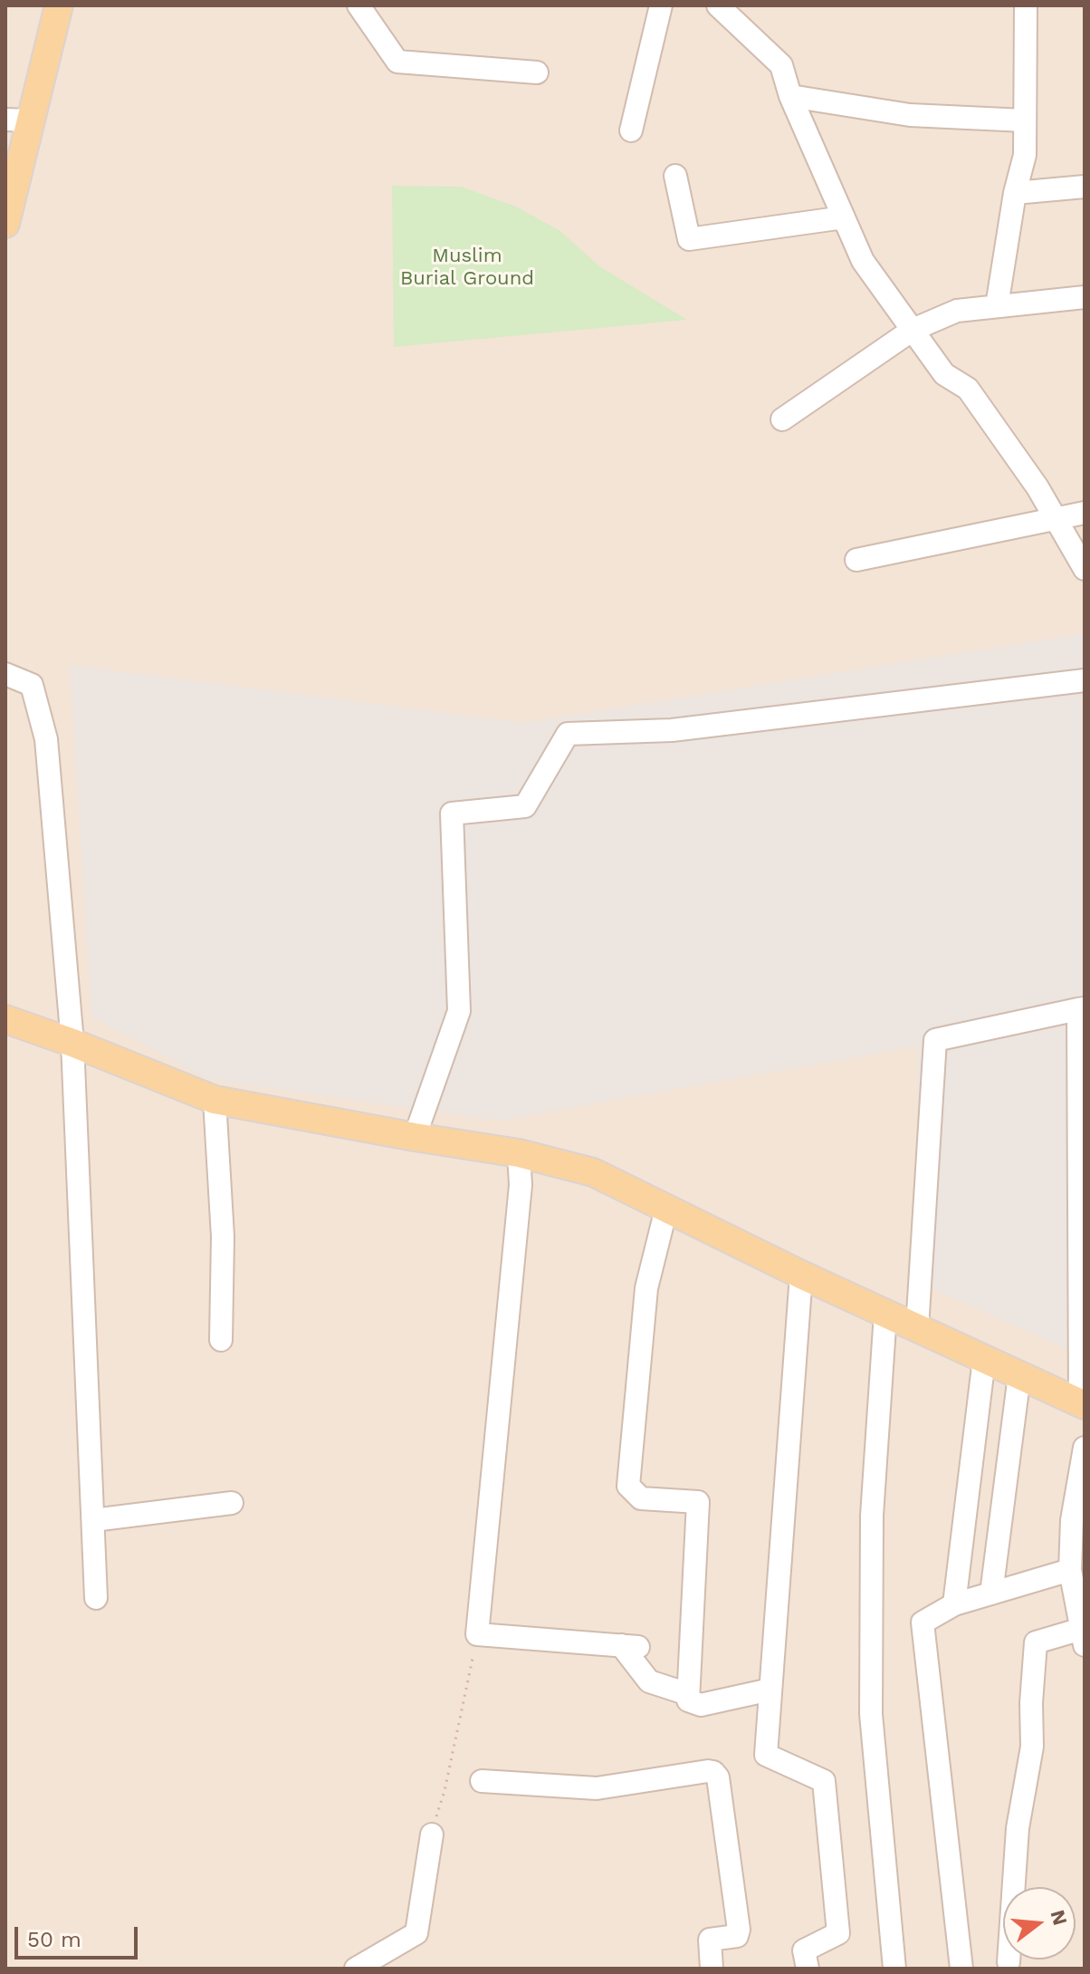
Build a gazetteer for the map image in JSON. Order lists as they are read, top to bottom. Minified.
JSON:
{"parks":["Muslim Burial Ground"],"scale_bar":"50 m","north":"right"}
